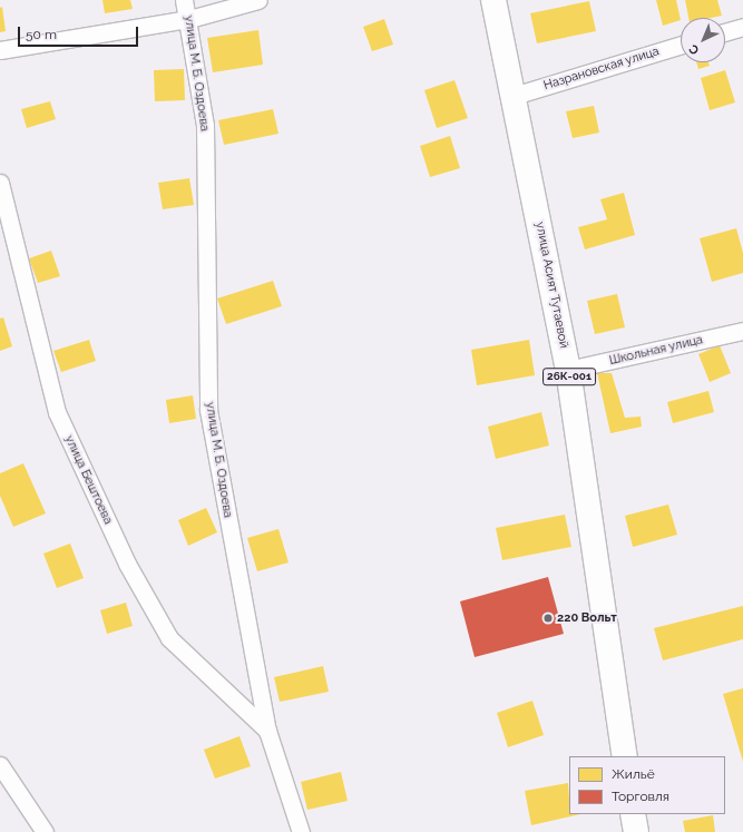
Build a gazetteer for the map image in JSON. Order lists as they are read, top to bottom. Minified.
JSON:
{"streets":{"main road":["улица Асият Тутаевой","26К-001"],"street":["Назрановская улица","улица М. Б. Оздоева","Школьная улица","улица Бештоева"]},"crossings":[["Назрановская улица","улица Асият Тутаевой"],["улица М. Б. Оздоева","улица Бештоева"],["улица Асият Тутаевой","Школьная улица"]],"places":["220 Вольт"],"legend":["Жильё","Торговля"],"scale_bar":"50 m","north":"bottom left"}
